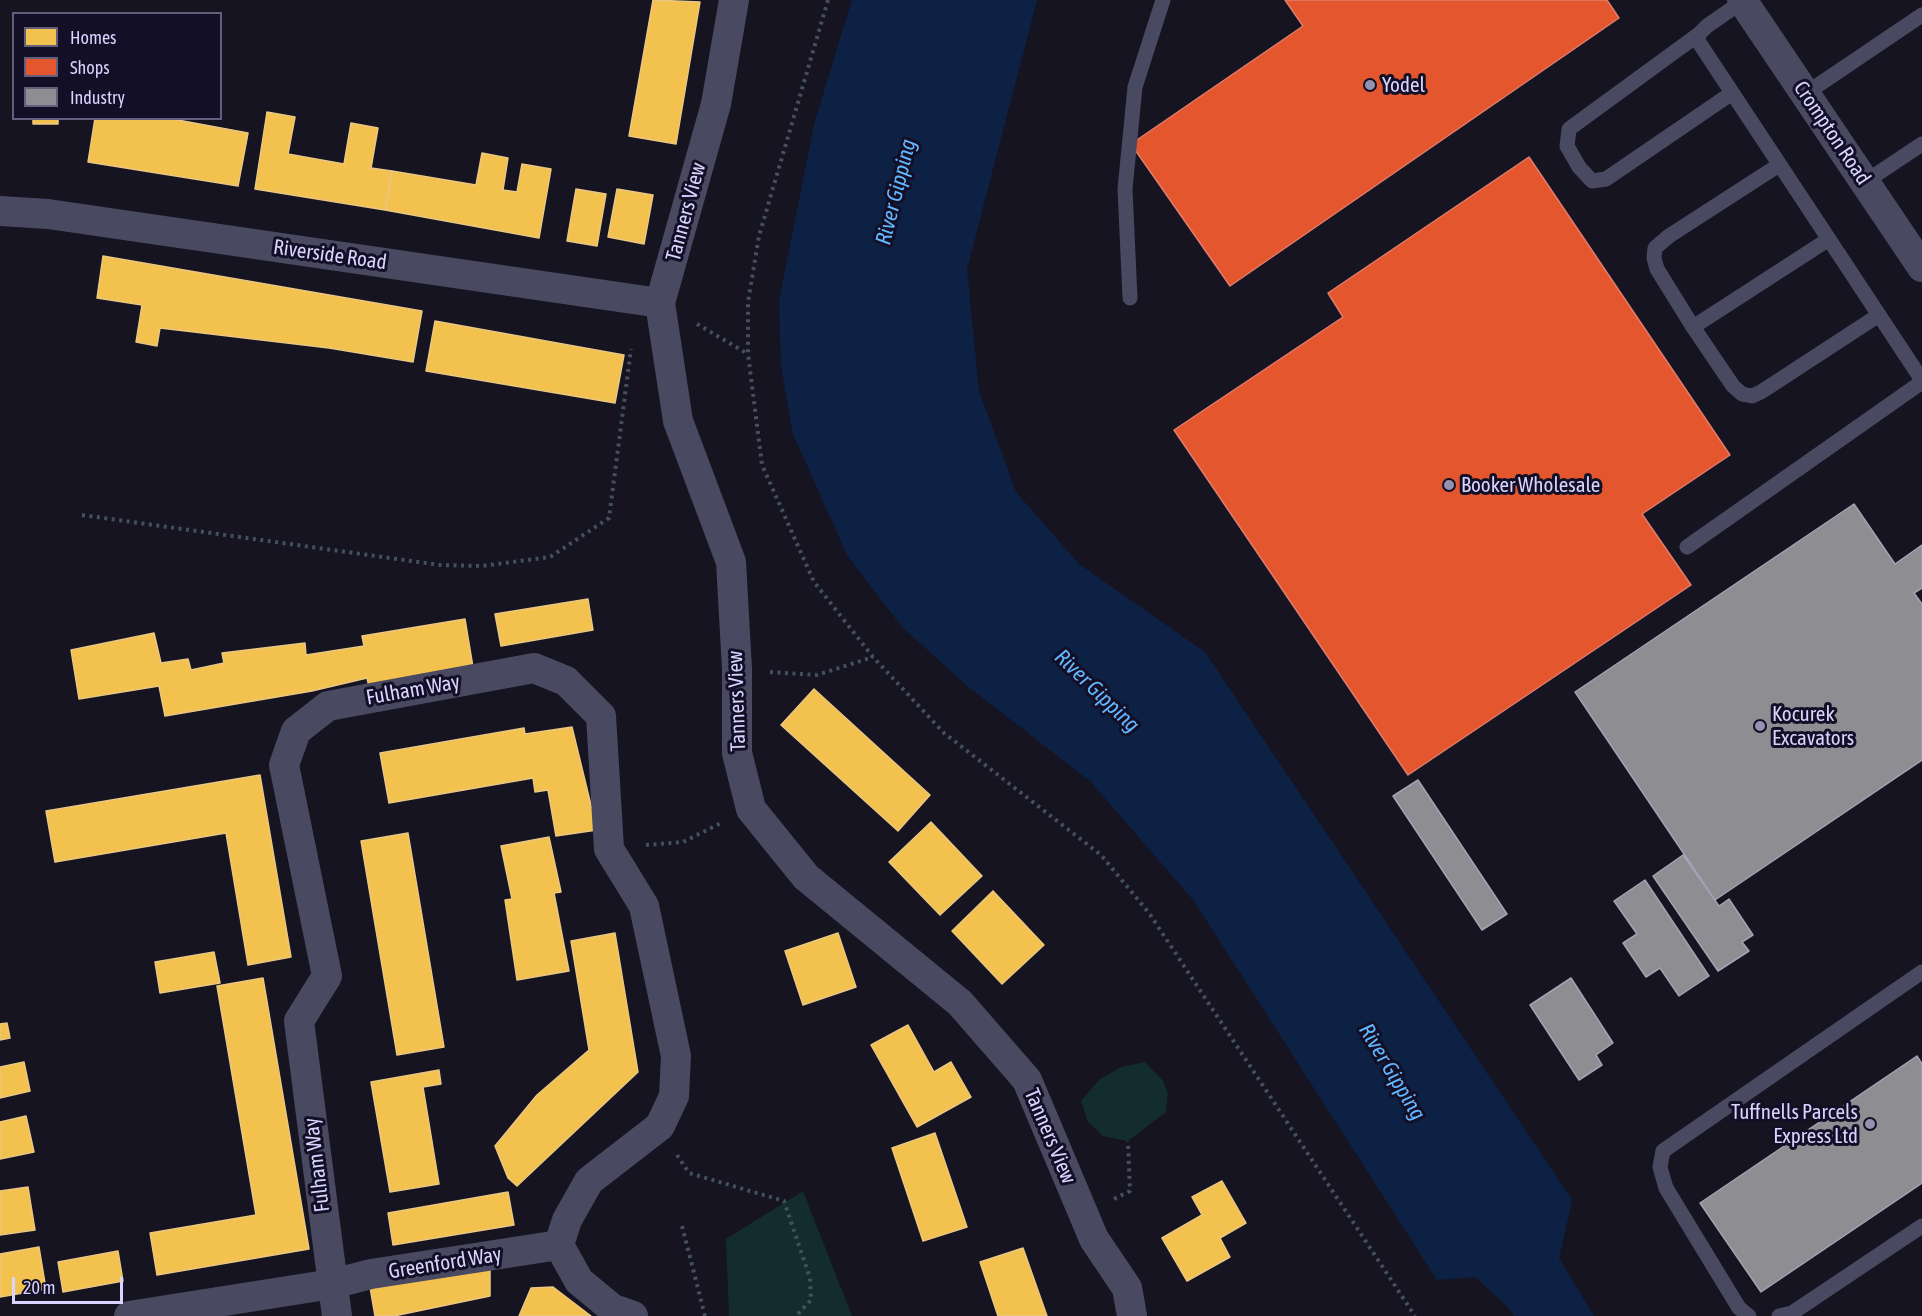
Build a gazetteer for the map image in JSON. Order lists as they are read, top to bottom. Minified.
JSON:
{"streets":{"street":["Crompton Road","Tanners View","Riverside Road","Fulham Way","Greenford Way"]},"crossings":[["Tanners View","Riverside Road"],["Fulham Way","Greenford Way"]],"water":["River Gipping"],"places":["Yodel","Booker Wholesale","Kocurek Excavators","Tuffnells Parcels Express Ltd"],"legend":["Homes","Shops","Industry"],"scale_bar":"20 m"}
